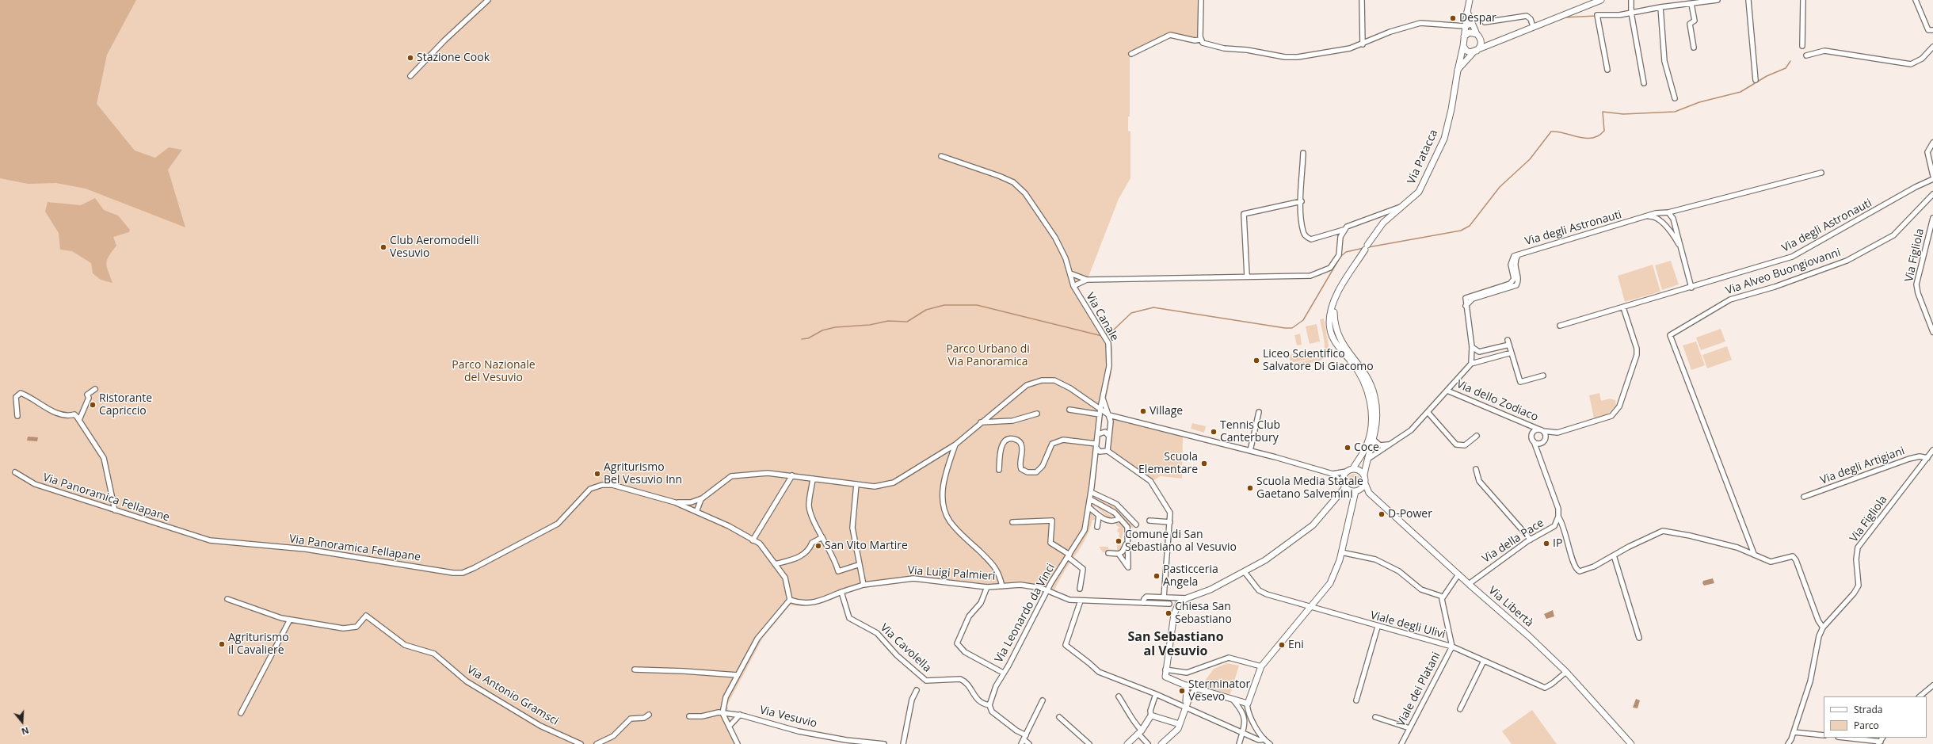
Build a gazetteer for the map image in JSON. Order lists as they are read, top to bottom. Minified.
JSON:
{"streets":{"street":["Via Patacca","Via degli Astronauti","Via Figliola","Via Alveo Buongiovanni","Via Canale","Via dello Zodiaco","Via degli Artigiani","Via Panoramica Fellapane","Via della Pace","Via Luigi Palmieri","Via Libertà","Via Leonardo da Vinci","Viale degli Ulivi","Via Cavolella","Viale dei Platani","Via Antonio Gramsci","Via Vesuvio"]},"crossings":[["Via degli Astronauti","Via dello Zodiaco"],["Via Figliola","Via degli Artigiani"],["Via Canale","Via Leonardo da Vinci"],["Via dello Zodiaco","Via della Pace"],["Via della Pace","Via Libertà"],["Via Luigi Palmieri","Via Leonardo da Vinci"],["Via Libertà","Viale degli Ulivi"],["Via Leonardo da Vinci","Via Cavolella"],["Viale degli Ulivi","Viale dei Platani"]],"districts":["San Sebastiano al Vesuvio"],"parks":["Parco Urbano di Via Panoramica","Parco Nazionale del Vesuvio"],"places":["Despar","Stazione Cook","Club Aeromodelli Vesuvio","Liceo Scientifico Salvatore Di Giacomo","Ristorante Capriccio","Village","Tennis Club Canterbury","Coce","Scuola Elementare","Agriturismo Bel Vesuvio Inn","Scuola Media Statale Gaetano Salvemini","D-Power","Comune di San Sebastiano al Vesuvio","IP","San Vito Martire","Pasticceria Angela","Chiesa San Sebastiano","Agriturismo il Cavaliere","Eni","Sterminator Vesevo"],"legend":["Strada","Parco"],"north":"bottom"}
